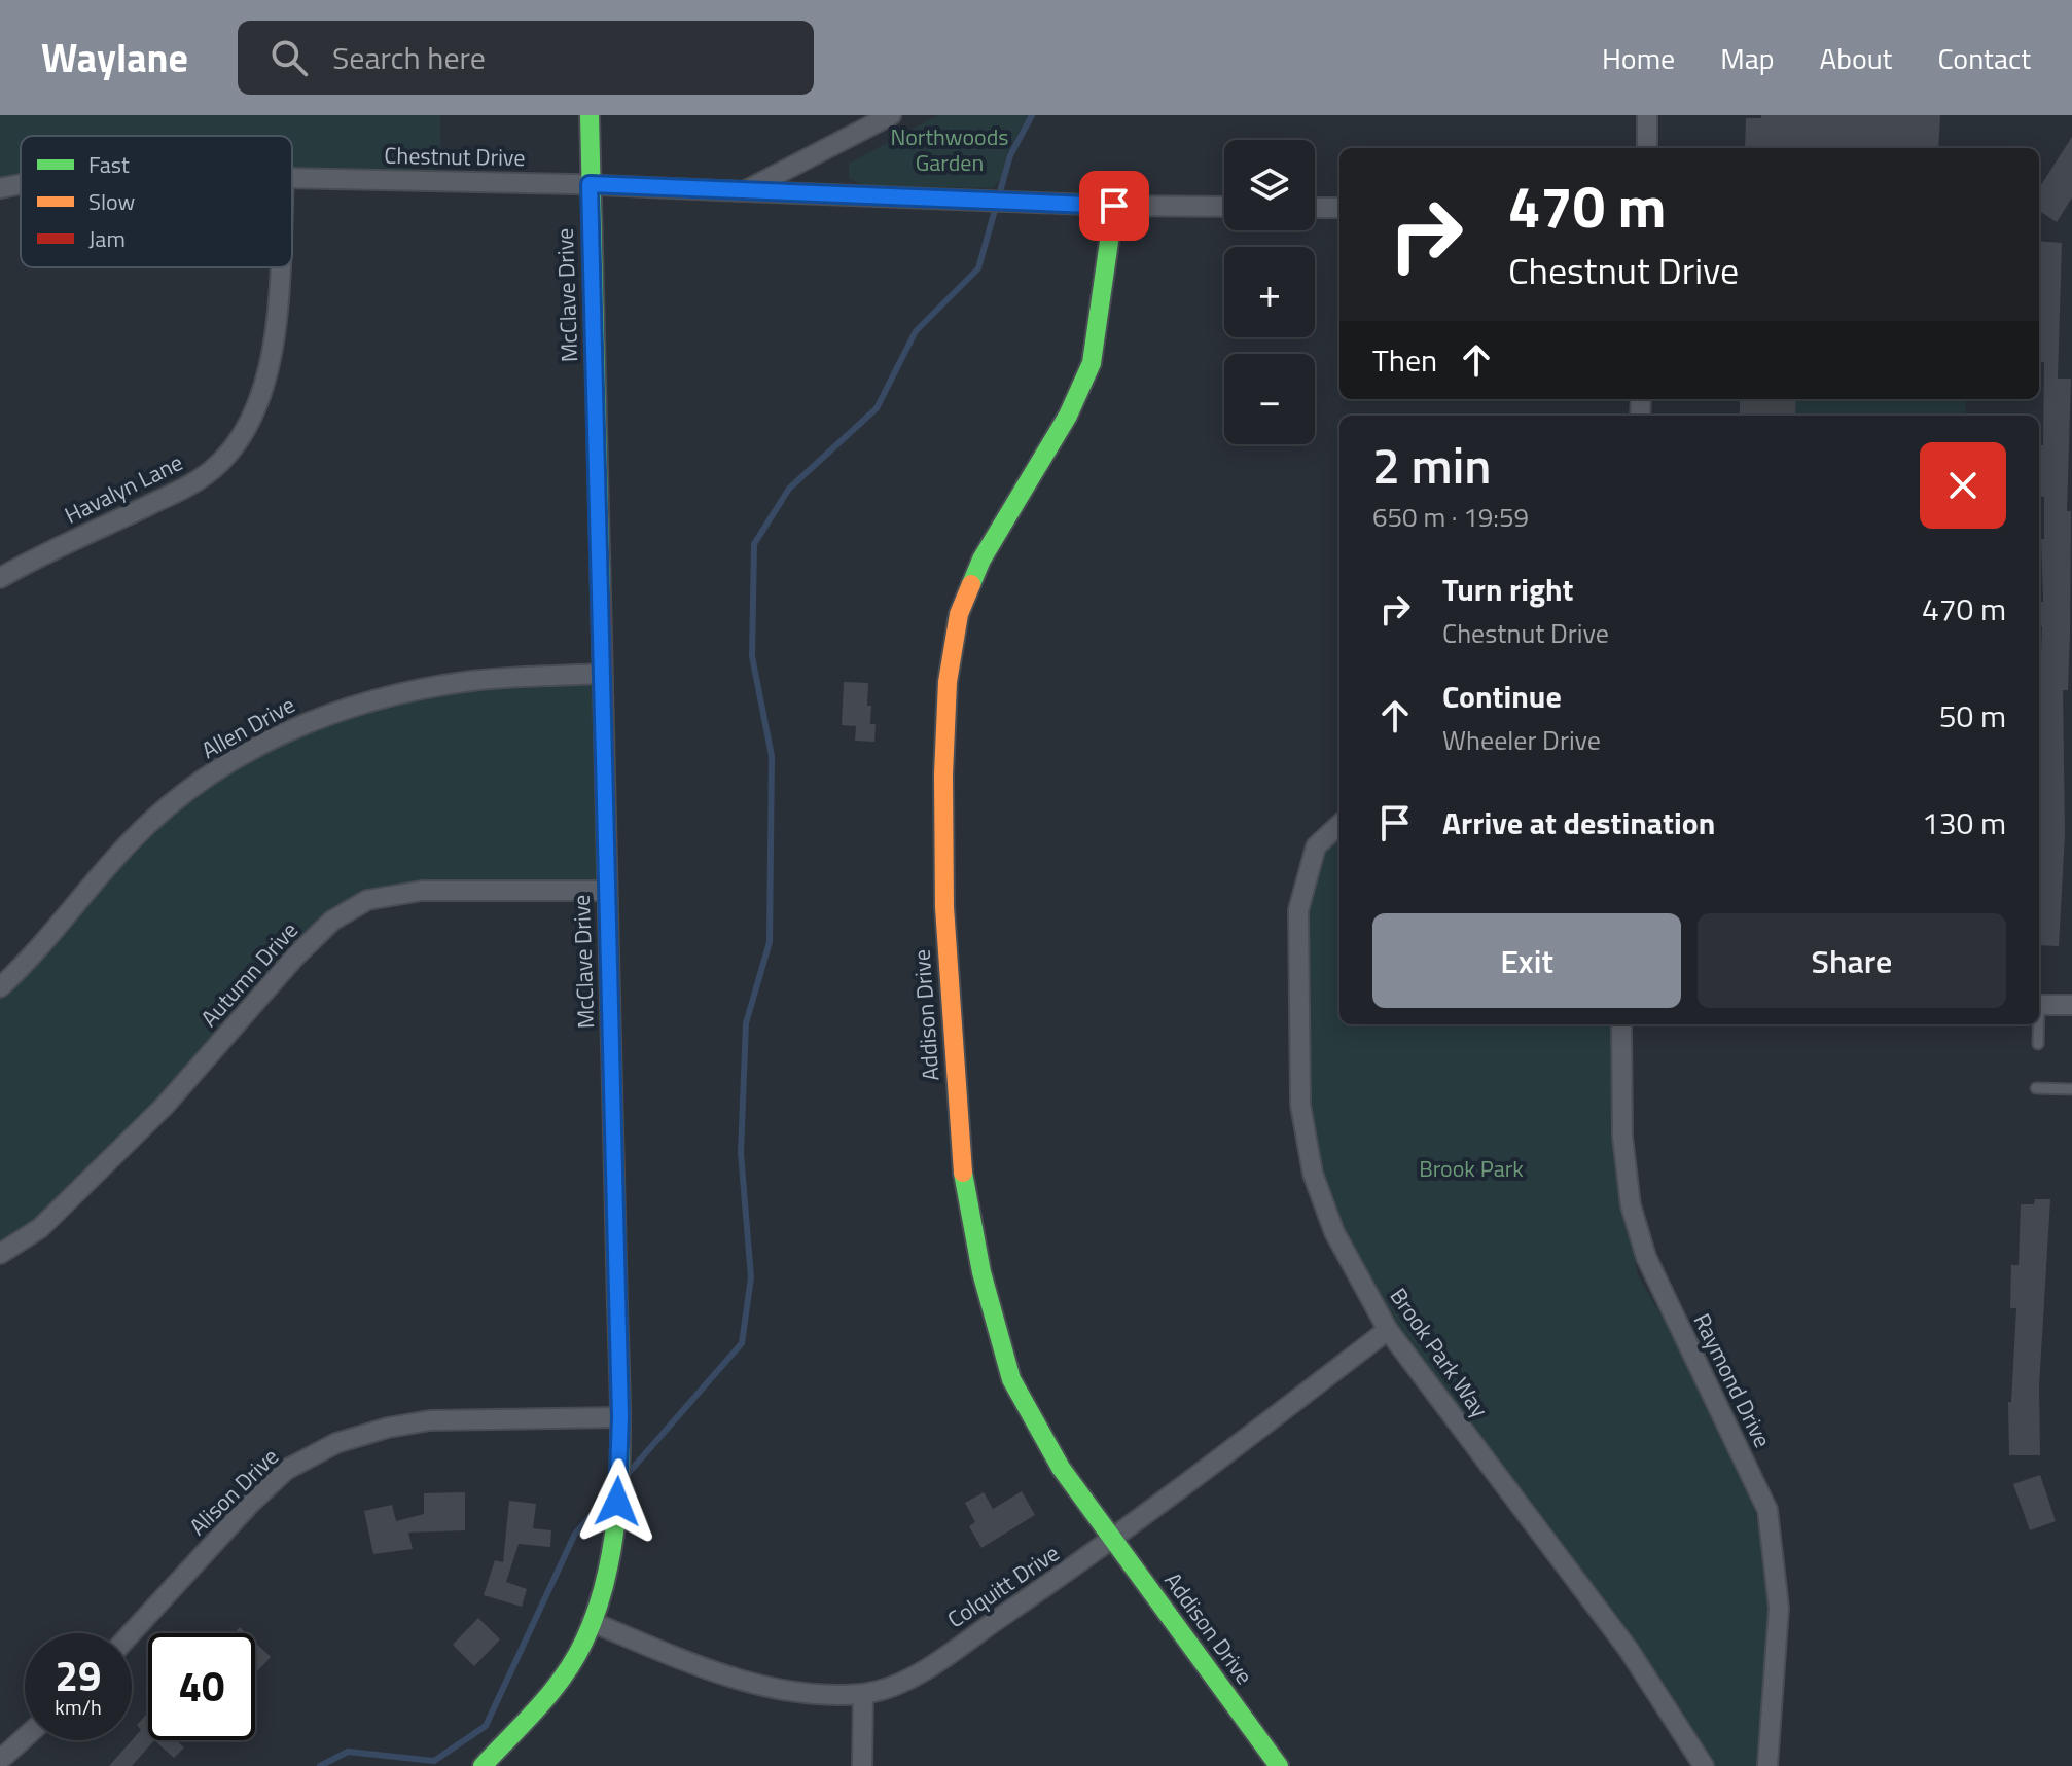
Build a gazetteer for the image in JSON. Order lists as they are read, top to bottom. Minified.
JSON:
{"streets":{"street":["Chestnut Drive","McClave Drive","Havalyn Lane","Allen Drive","Autumn Drive","Addison Drive","Brook Park Way","Raymond Drive","Alison Drive","Colquitt Drive"]},"crossings":[["Chestnut Drive","McClave Drive"],["Chestnut Drive","Addison Drive"],["McClave Drive","Allen Drive"],["McClave Drive","Autumn Drive"],["McClave Drive","Alison Drive"],["McClave Drive","Colquitt Drive"],["Addison Drive","Colquitt Drive"],["Brook Park Way","Colquitt Drive"]],"parks":["Northwoods Garden","Brook Park"],"legend":["Fast","Slow","Jam"],"page":{"header":"Waylane","search":"Search here","nav":["Home","Map","About","Contact"],"map_buttons":["+","−"],"turn":["470 m","Chestnut Drive"],"then":"Then","heading":["2 min","650 m · 19:59"],"list":[{"name":"Turn right","note":"Chestnut Drive","value":"470 m"},{"name":"Continue","note":"Wheeler Drive","value":"50 m"},{"name":"Arrive at destination","value":"130 m"}],"buttons":["Exit","Share"],"speed":"29 km/h","limit":"40"}}
